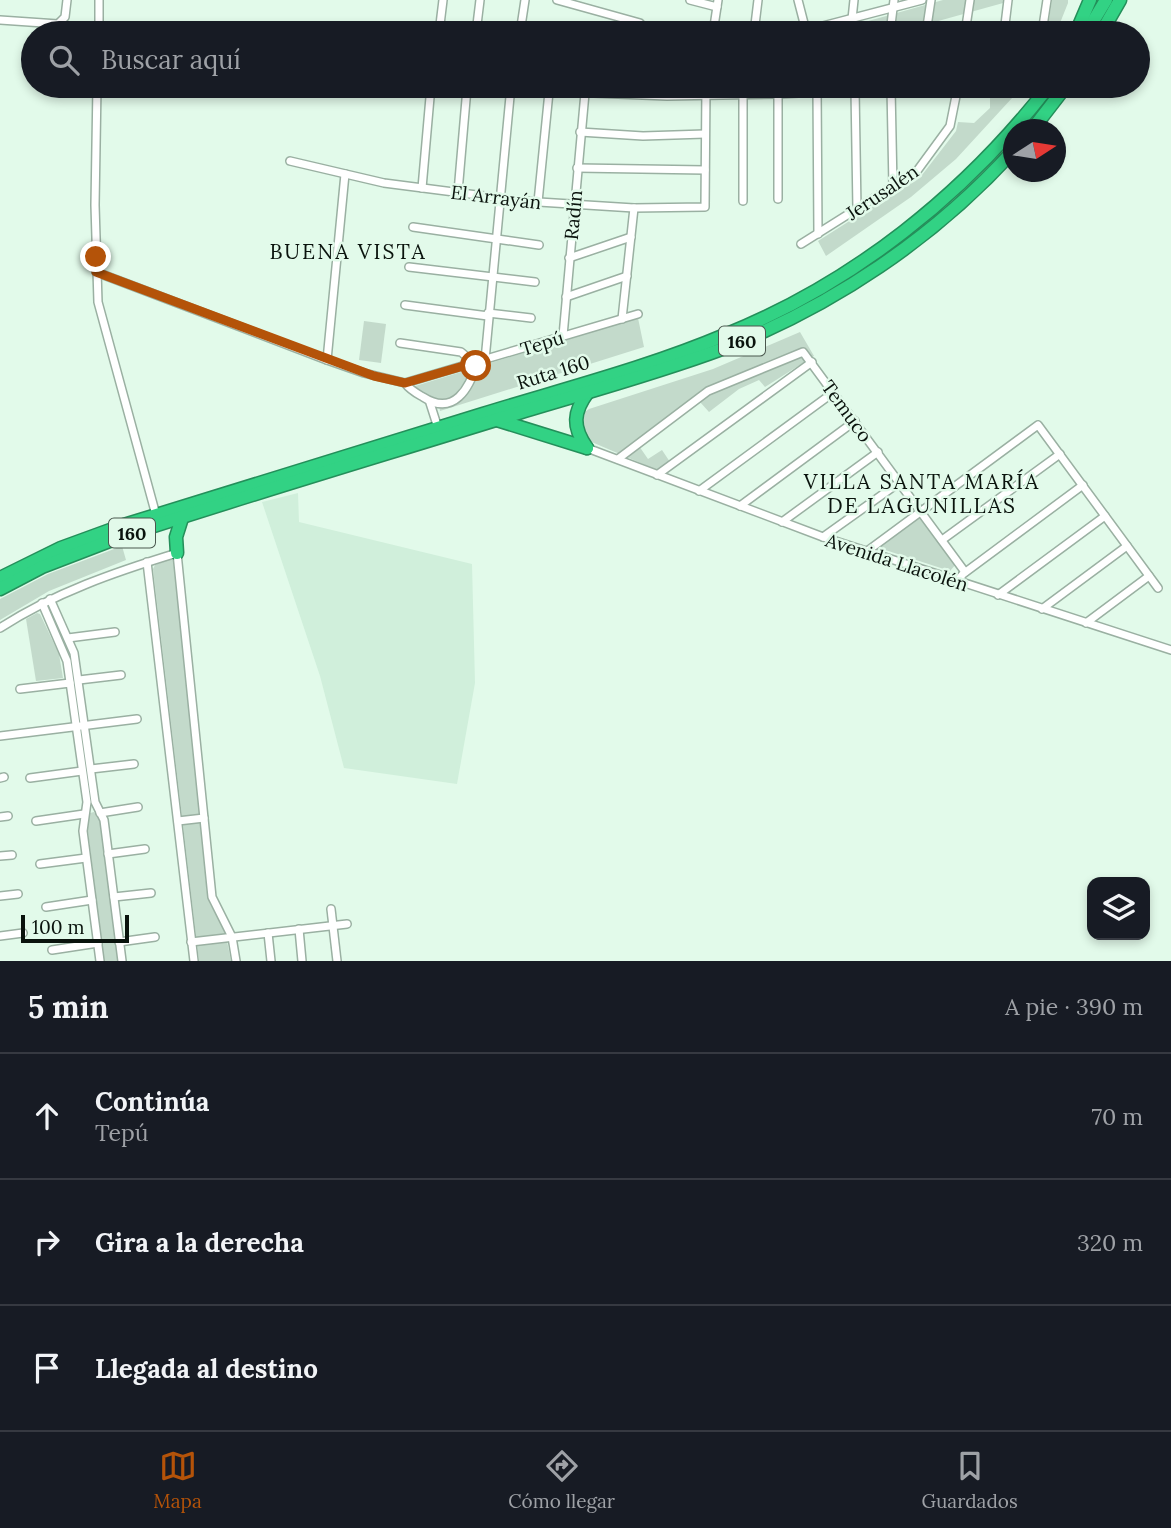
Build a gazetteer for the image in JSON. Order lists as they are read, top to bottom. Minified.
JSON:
{"streets":{"highway":["160","Ruta 160"],"street":["Jerusalén","El Arrayán","Radín","Tepú","Temuco","Avenida Llacolén"]},"crossings":[["El Arrayán","Radín"],["Radín","Tepú"],["Temuco","Avenida Llacolén"]],"districts":["BUENA VISTA","VILLA SANTA MARÍA DE LAGUNILLAS"],"scale_bar":"100 m","north":"right","page":{"search":"Buscar aquí","scale":"100 m","heading":["5 min","A pie · 390 m"],"list":[["Continúa","Tepú","70 m"],["Gira a la derecha","320 m"],"Llegada al destino"],"nav":["Mapa","Cómo llegar","Guardados"]}}
